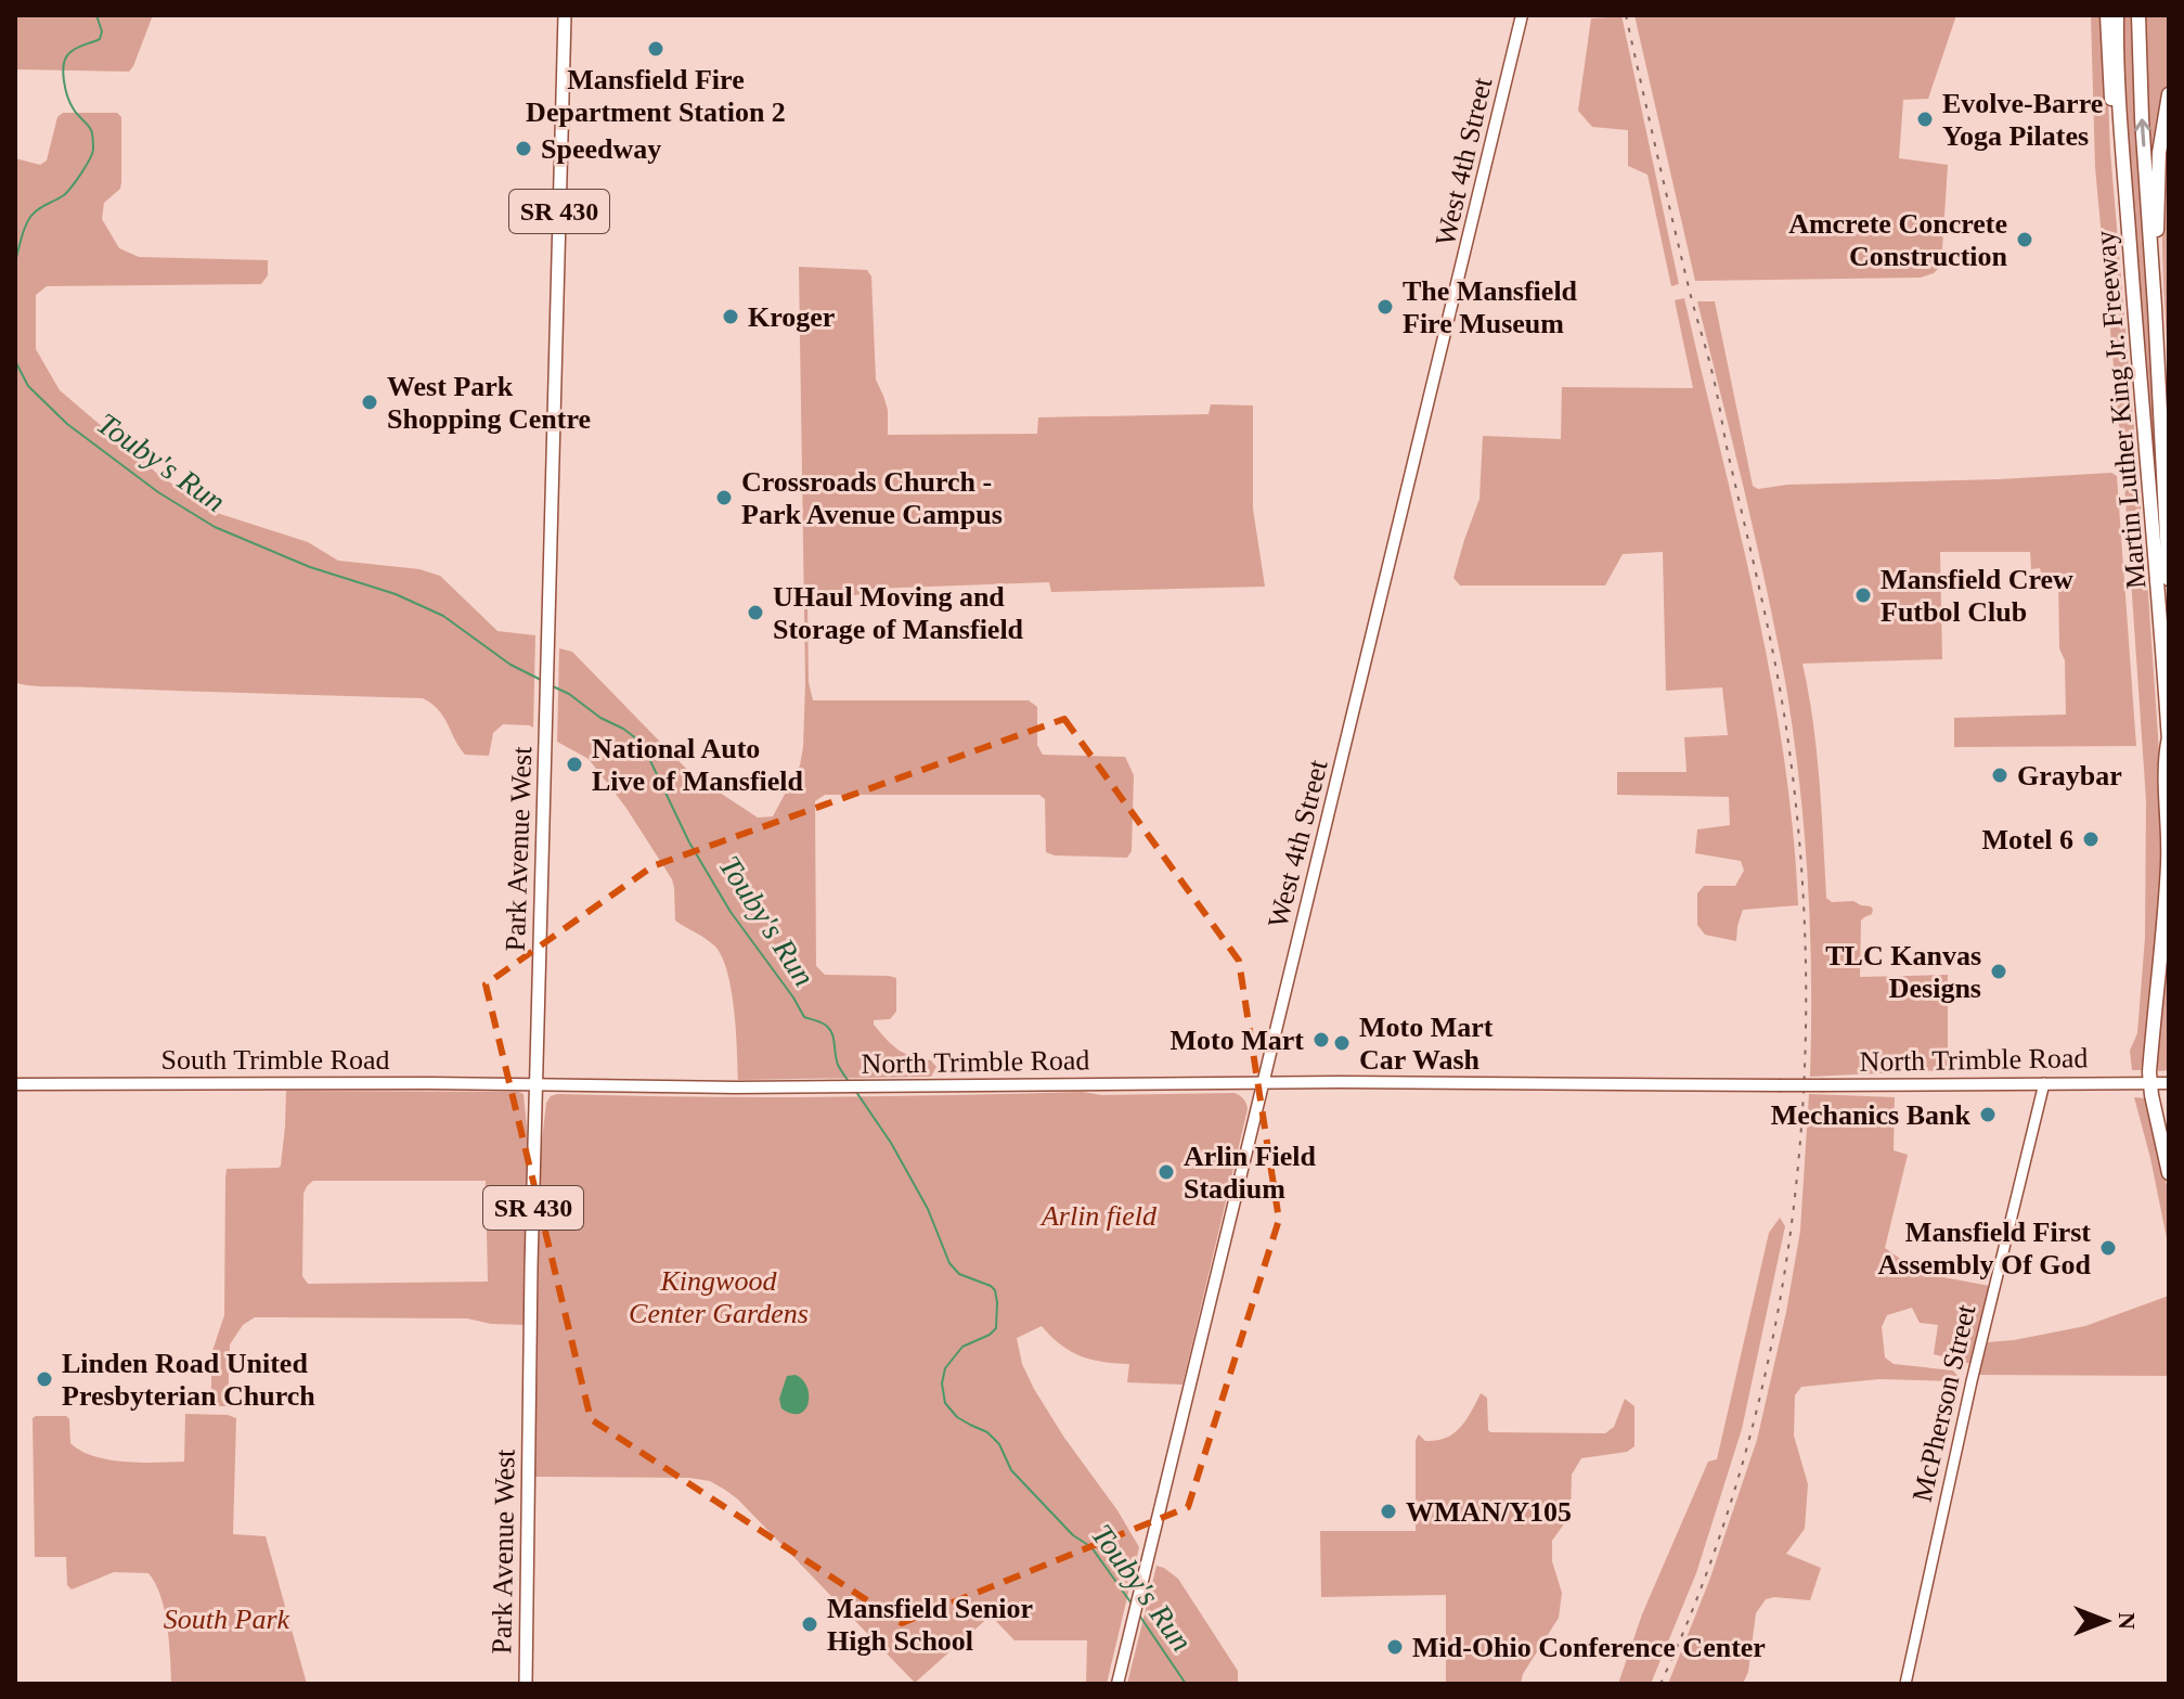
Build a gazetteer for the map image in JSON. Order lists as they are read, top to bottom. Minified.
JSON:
{"streets":{"highway":["Martin Luther King Jr. Freeway"],"main road":["West 4th Street","SR 430","Park Avenue West","South Trimble Road","North Trimble Road"],"street":["McPherson Street"]},"crossings":[["West 4th Street","North Trimble Road"],["Martin Luther King Jr. Freeway","North Trimble Road"],["Park Avenue West","South Trimble Road"],["Park Avenue West","North Trimble Road"],["South Trimble Road","North Trimble Road"],["North Trimble Road","McPherson Street"]],"water":["Touby's Run"],"parks":["Arlin field","Kingwood Center Gardens","South Park"],"places":["Mansfield Fire Department Station 2","Evolve-Barre Yoga Pilates","Speedway","Amcrete Concrete Construction","The Mansfield Fire Museum","Kroger","West Park Shopping Centre","Crossroads Church - Park Avenue Campus","Mansfield Crew Futbol Club","UHaul Moving and Storage of Mansfield","National Auto Live of Mansfield","Graybar","Motel 6","TLC Kanvas Designs","Moto Mart","Moto Mart Car Wash","Mechanics Bank","Arlin Field Stadium","Mansfield First Assembly Of God","Linden Road United Presbyterian Church","WMAN/Y105","Mansfield Senior High School","Mid-Ohio Conference Center"],"north":"right"}
